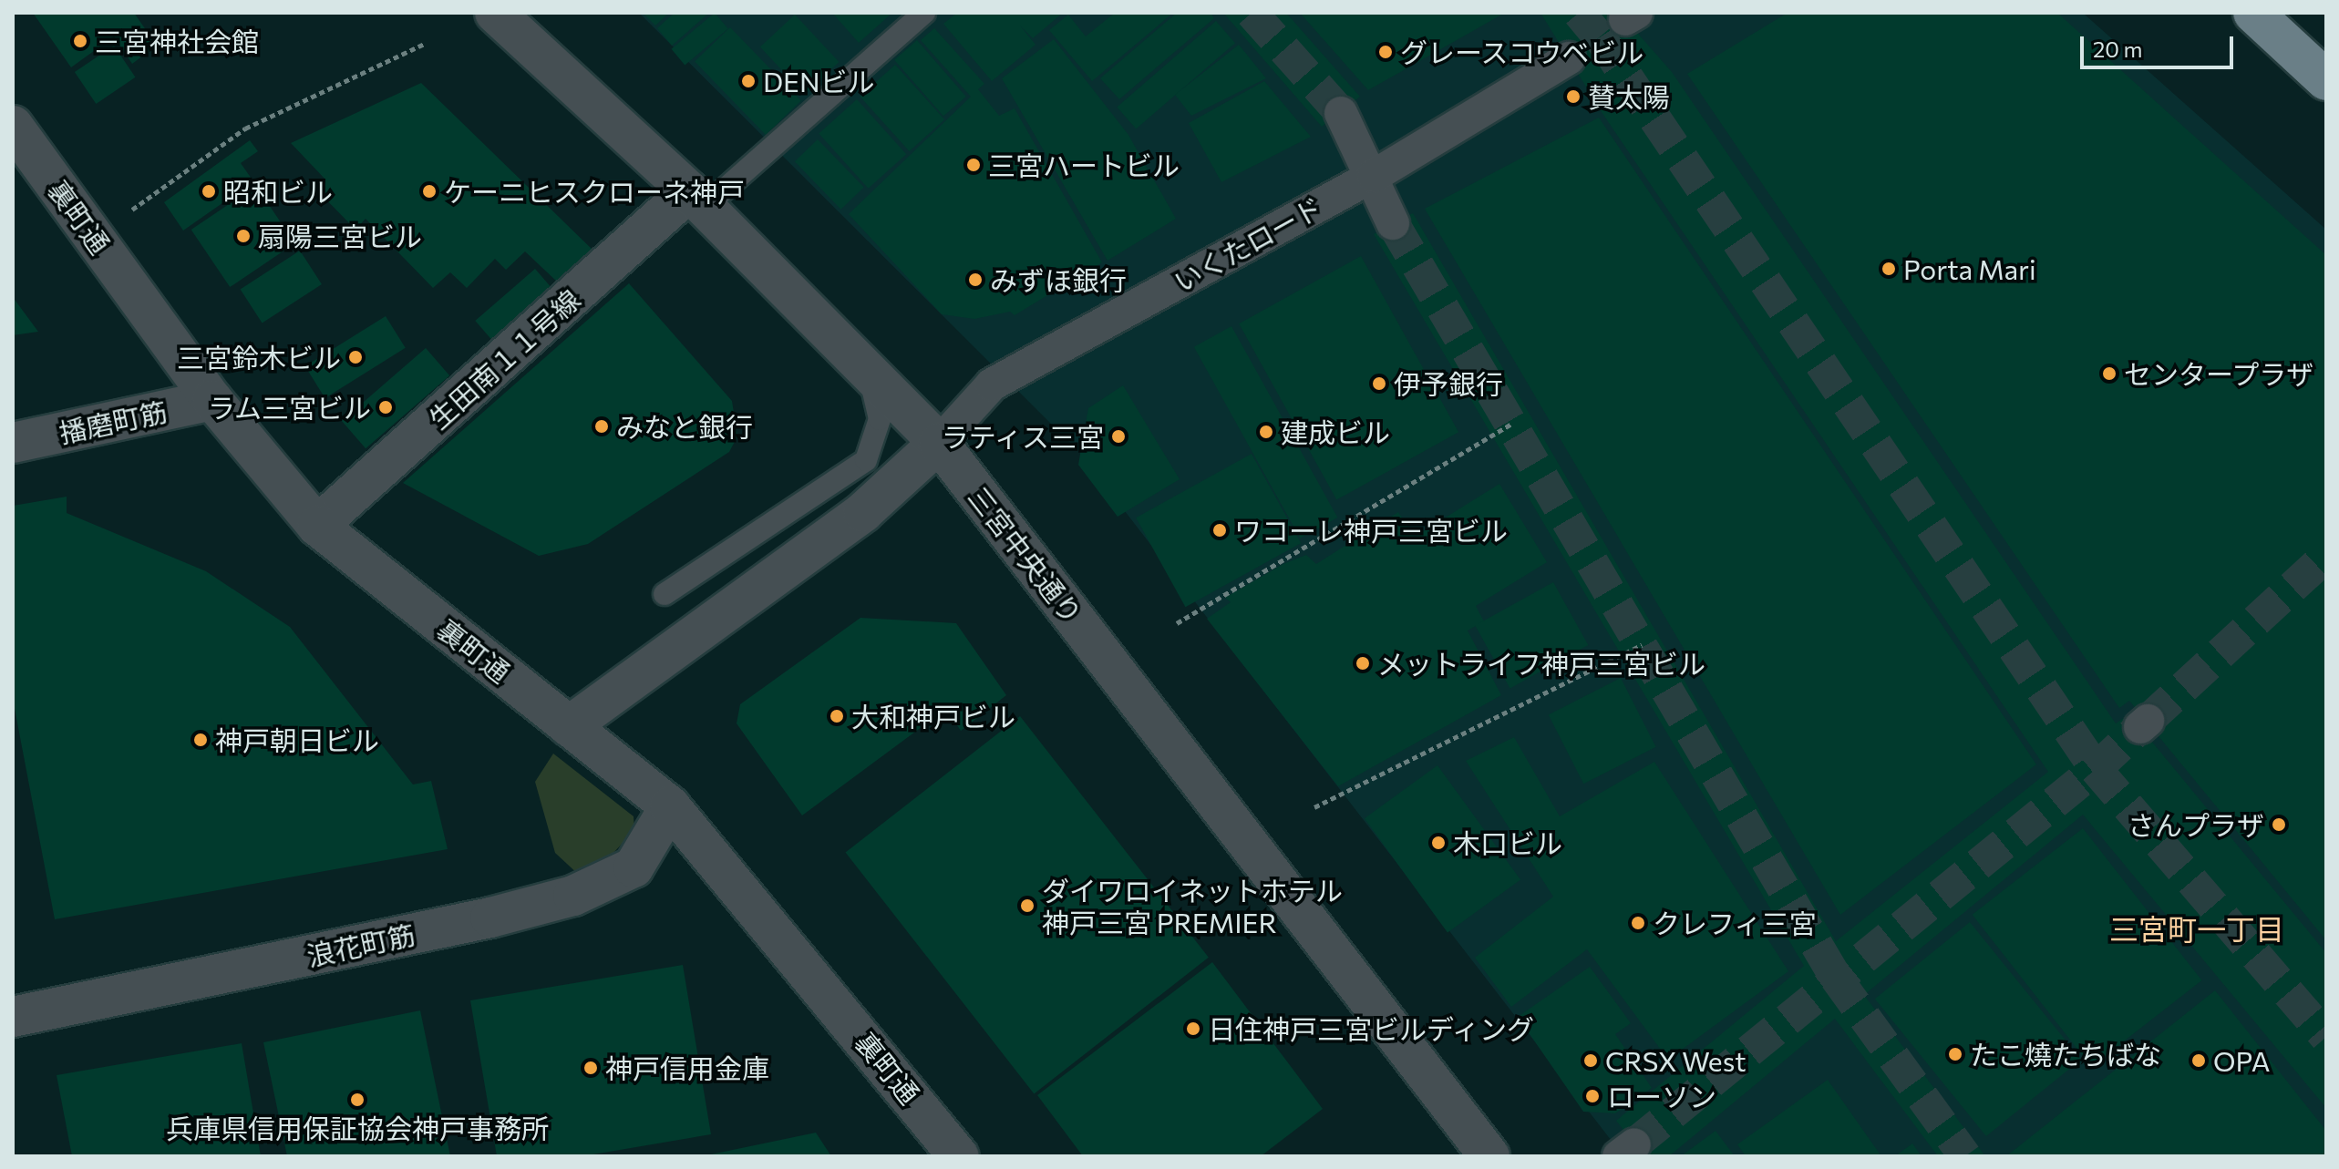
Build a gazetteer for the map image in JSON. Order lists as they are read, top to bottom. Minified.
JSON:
{"streets":{"street":["裏町通","いくたロード","生田南１１号線","播磨町筋","三宮中央通り","浪花町筋"]},"crossings":[["裏町通","生田南１１号線"],["裏町通","播磨町筋"],["裏町通","浪花町筋"],["いくたロード","三宮中央通り"],["生田南１１号線","三宮中央通り"]],"districts":["三宮町一丁目"],"places":["三宮神社会館","グレースコウベビル","DENビル","賛太陽","三宮ハートビル","昭和ビル","ケーニヒスクローネ神戸","扇陽三宮ビル","Porta Mari","みずほ銀行","三宮鈴木ビル","センタープラザ","伊予銀行","ラム三宮ビル","みなと銀行","建成ビル","ラティス三宮","ワコーレ神戸三宮ビル","メットライフ神戸三宮ビル","大和神戸ビル","神戸朝日ビル","さんプラザ","木口ビル","ダイワロイネットホテル 神戸三宮 PREMIER","クレフィ三宮","日住神戸三宮ビルディング","たこ燒たちばな","CRSX West","OPA","神戸信用金庫","ローソン","兵庫県信用保証協会神戸事務所"],"scale_bar":"20 m"}
